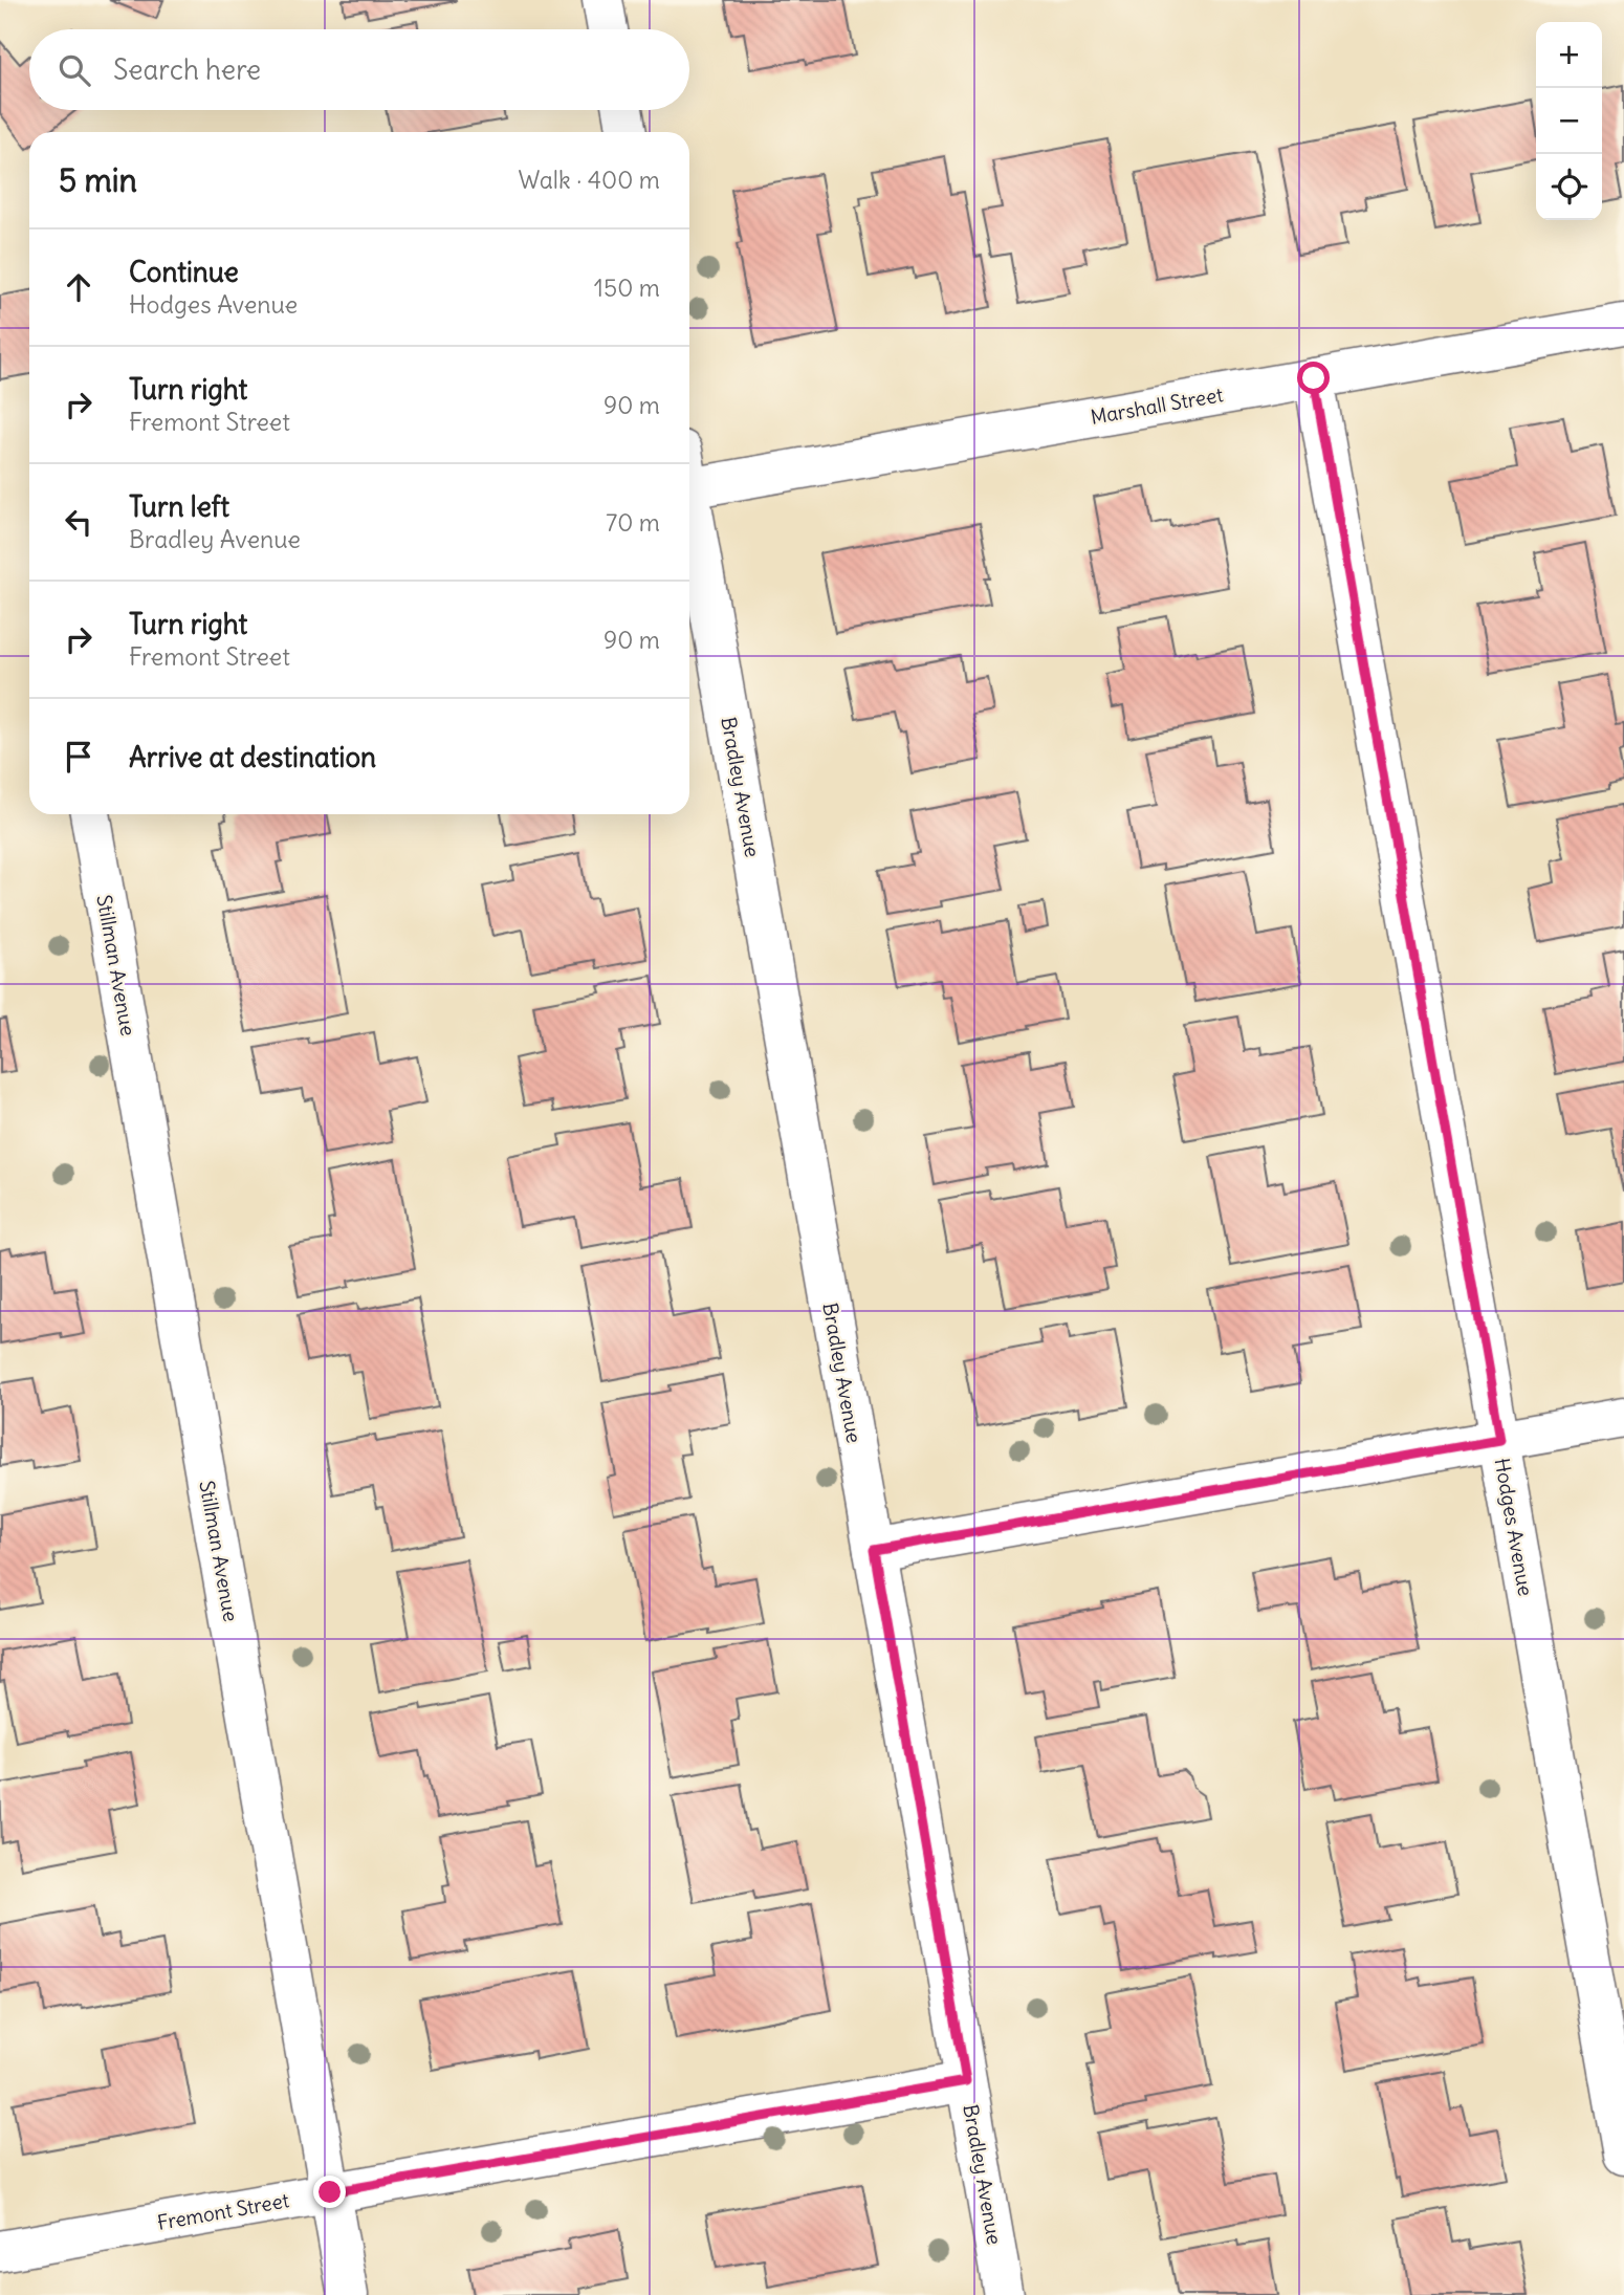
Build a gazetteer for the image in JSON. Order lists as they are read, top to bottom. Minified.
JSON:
{"streets":{"street":["Marshall Street","Bradley Avenue","Stillman Avenue","Hodges Avenue","Fremont Street"]},"crossings":[["Marshall Street","Hodges Avenue"],["Bradley Avenue","Fremont Street"],["Stillman Avenue","Fremont Street"]],"page":{"map_buttons":["+","−"],"search":"Search here","heading":["5 min","Walk · 400 m"],"list":[["Continue","Hodges Avenue","150 m"],["Turn right","Fremont Street","90 m"],["Turn left","Bradley Avenue","70 m"],["Turn right","Fremont Street","90 m"],"Arrive at destination"]}}
